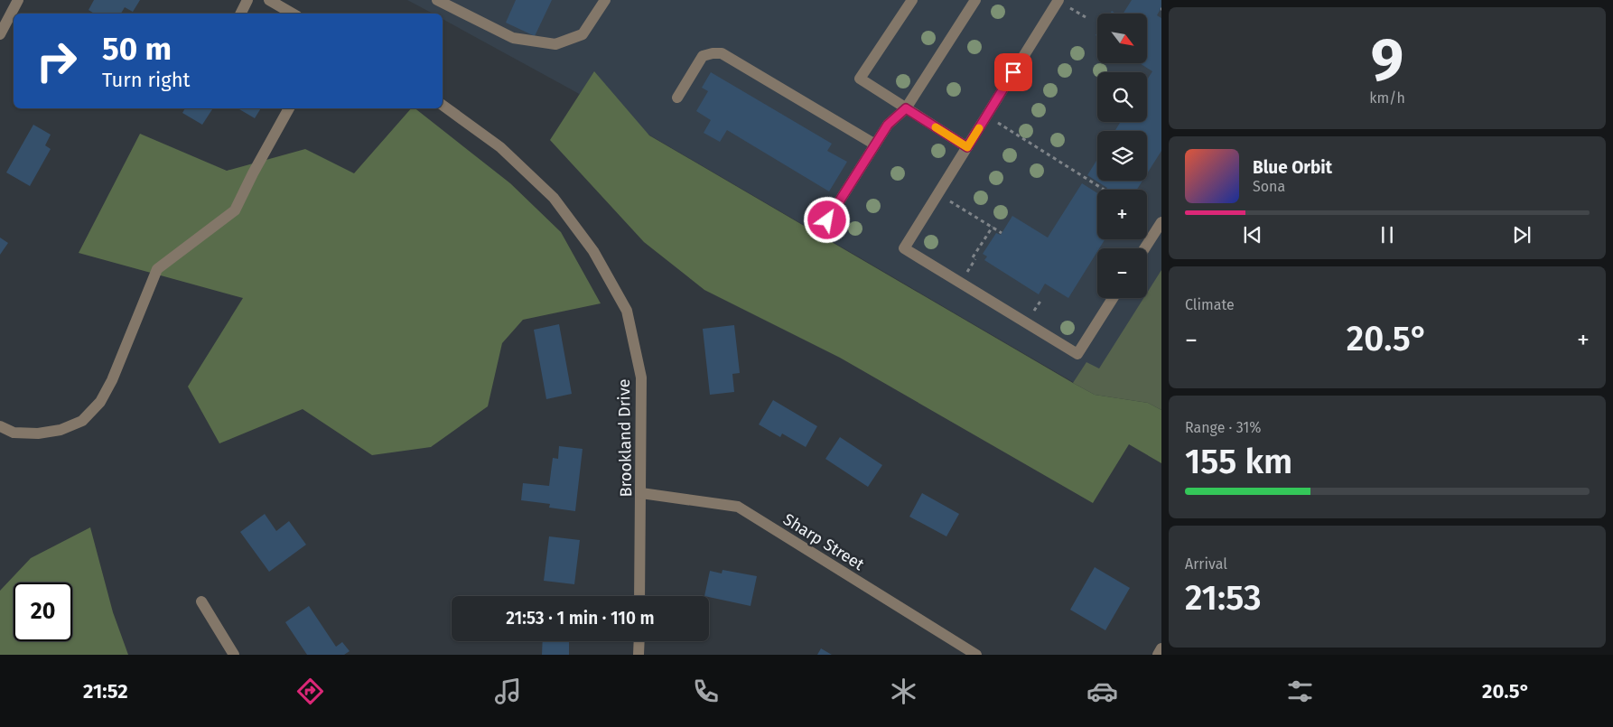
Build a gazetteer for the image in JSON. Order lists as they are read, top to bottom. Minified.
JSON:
{"streets":{"street":["Brookland Drive","Sharp Street"]},"crossings":[["Brookland Drive","Sharp Street"]],"north":"bottom right","page":{"tile":[["9","km/h"],"Climate",["Range · 31%","155 km"],["Arrival","21:53"]],"map_buttons":["+","−"],"turn":["50 m","Turn right"],"song":["Blue Orbit","Sona"],"heat":["−","20.5°","+"],"limit":"20","trip":"21:53 · 1 min · 110 m","tabs":["21:52","20.5°"]}}
